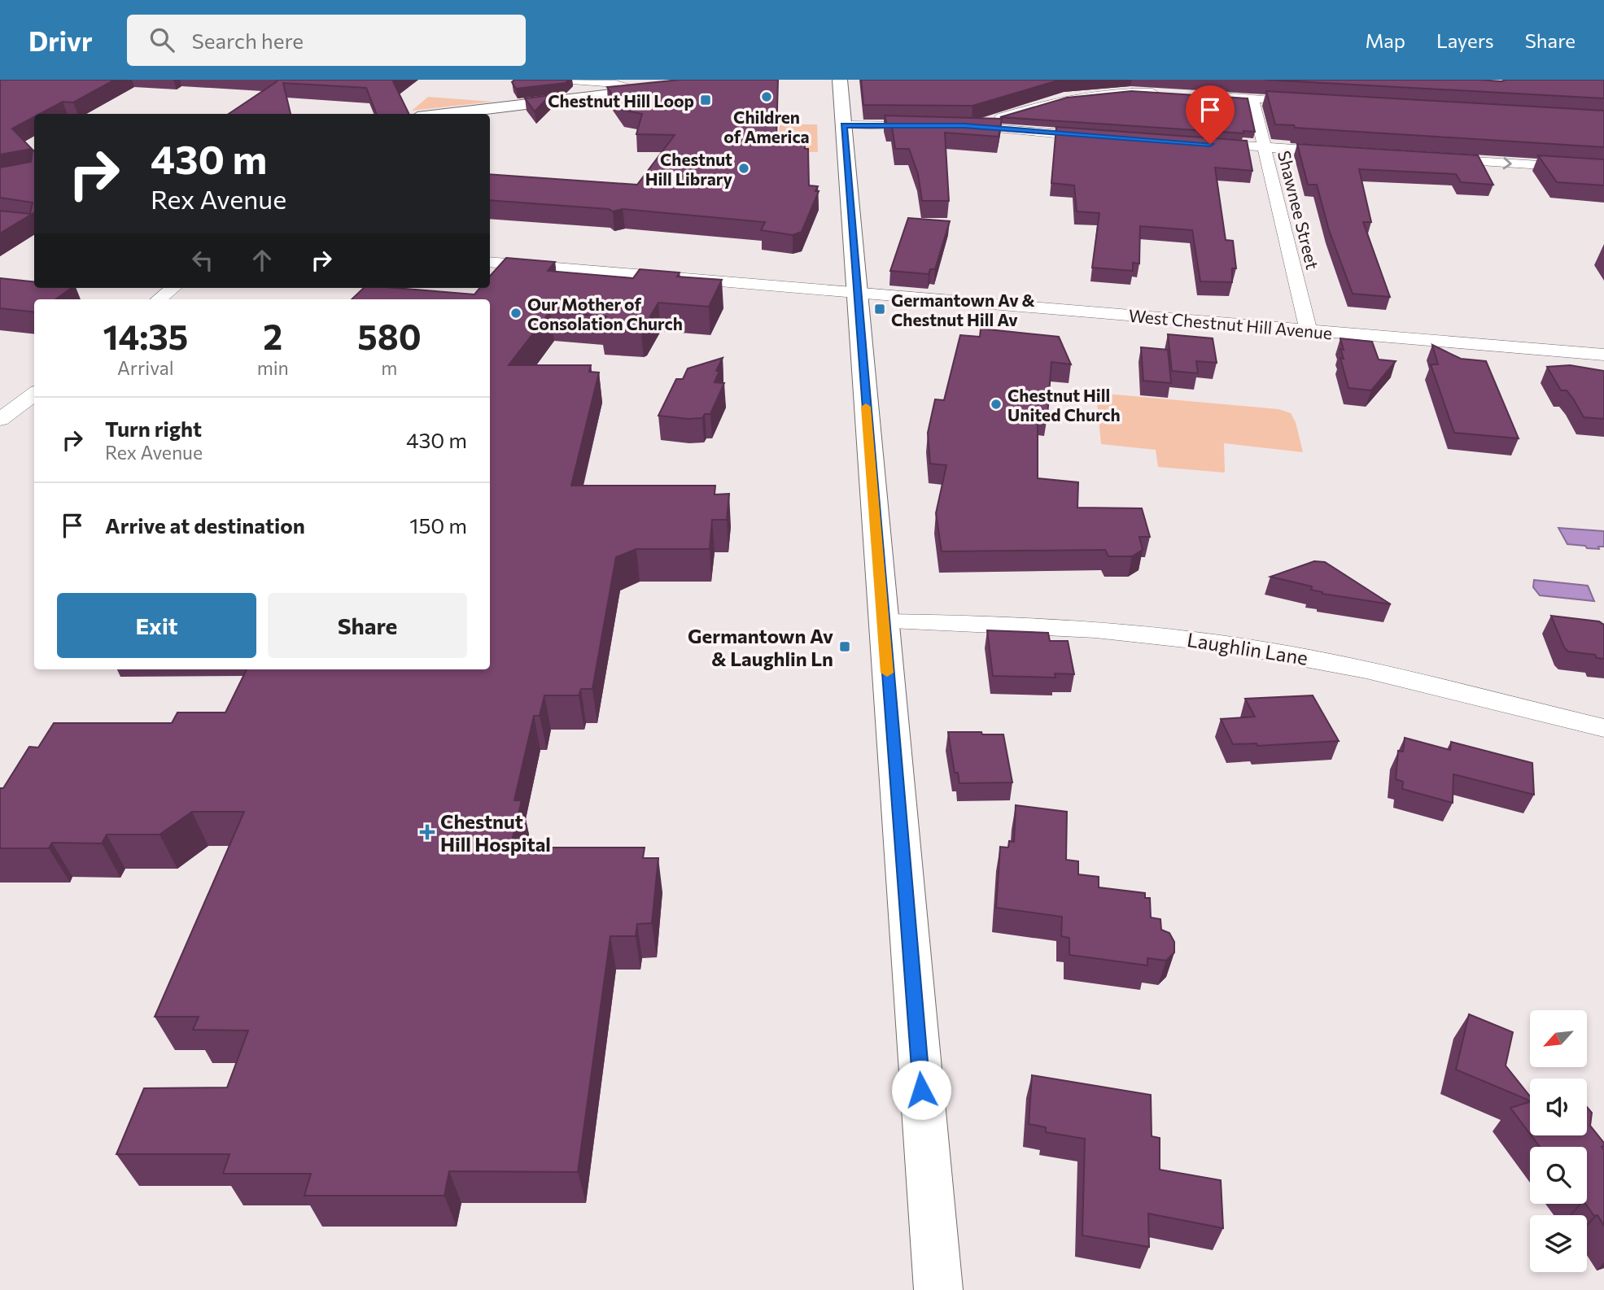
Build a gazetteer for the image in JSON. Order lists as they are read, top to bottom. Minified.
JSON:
{"streets":{"street":["Shawnee Street","West Chestnut Hill Avenue","Laughlin Lane"]},"crossings":[["Shawnee Street","West Chestnut Hill Avenue"]],"places":{"other":["Children of America","Chestnut Hill Library","Our Mother of Consolation Church","Chestnut Hill United Church"],"transit":["Chestnut Hill Loop","Germantown Av & Chestnut Hill Av","Germantown Av & Laughlin Ln"],"health":["Chestnut Hill Hospital"]},"north":"bottom left","page":{"header":"Drivr","search":"Search here","nav":["Map","Layers","Share"],"turn":["430 m","Rex Avenue"],"eta":["14:35","Arrival","2","min","580","m"],"list":[{"name":"Turn right","note":"Rex Avenue","value":"430 m"},{"name":"Arrive at destination","value":"150 m"}],"buttons":["Exit","Share"]}}
